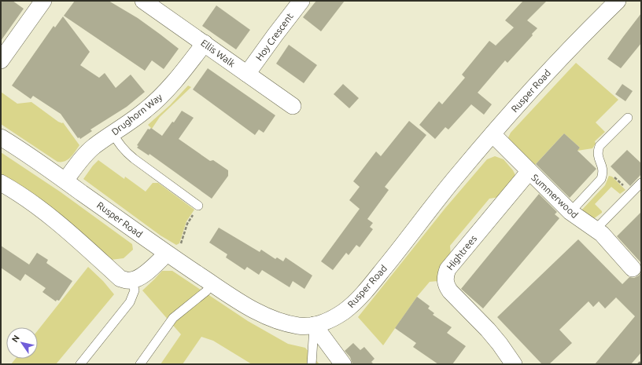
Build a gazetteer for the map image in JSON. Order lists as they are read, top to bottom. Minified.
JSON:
{"streets":{"street":["Hoy Crescent","Ellis Walk","Rusper Road","Drughorn Way","Summerwood","Hightrees"]},"crossings":[["Hoy Crescent","Ellis Walk"],["Ellis Walk","Drughorn Way"],["Rusper Road","Drughorn Way"],["Rusper Road","Summerwood"],["Summerwood","Hightrees"]],"north":"top left"}
